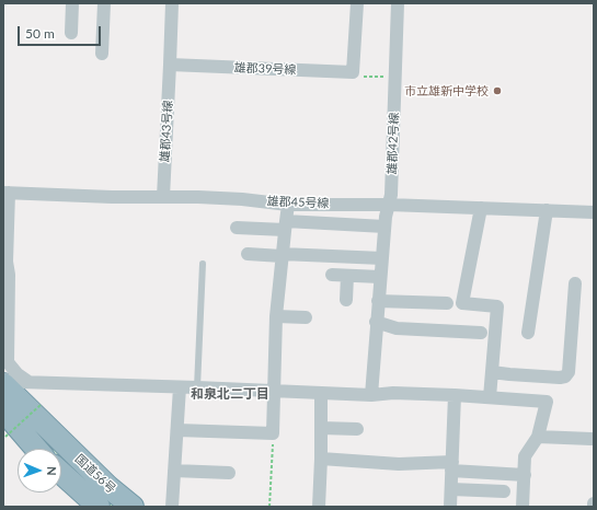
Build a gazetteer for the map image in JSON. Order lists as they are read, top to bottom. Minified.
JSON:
{"streets":{"highway":["国道56号"],"street":["雄郡39号線","雄郡43号線","雄郡42号線","雄郡45号線"]},"crossings":[["雄郡39号線","雄郡43号線"],["雄郡43号線","雄郡45号線"],["雄郡42号線","雄郡45号線"]],"districts":["和泉北二丁目"],"places":["市立雄新中学校"],"scale_bar":"50 m","north":"right"}
